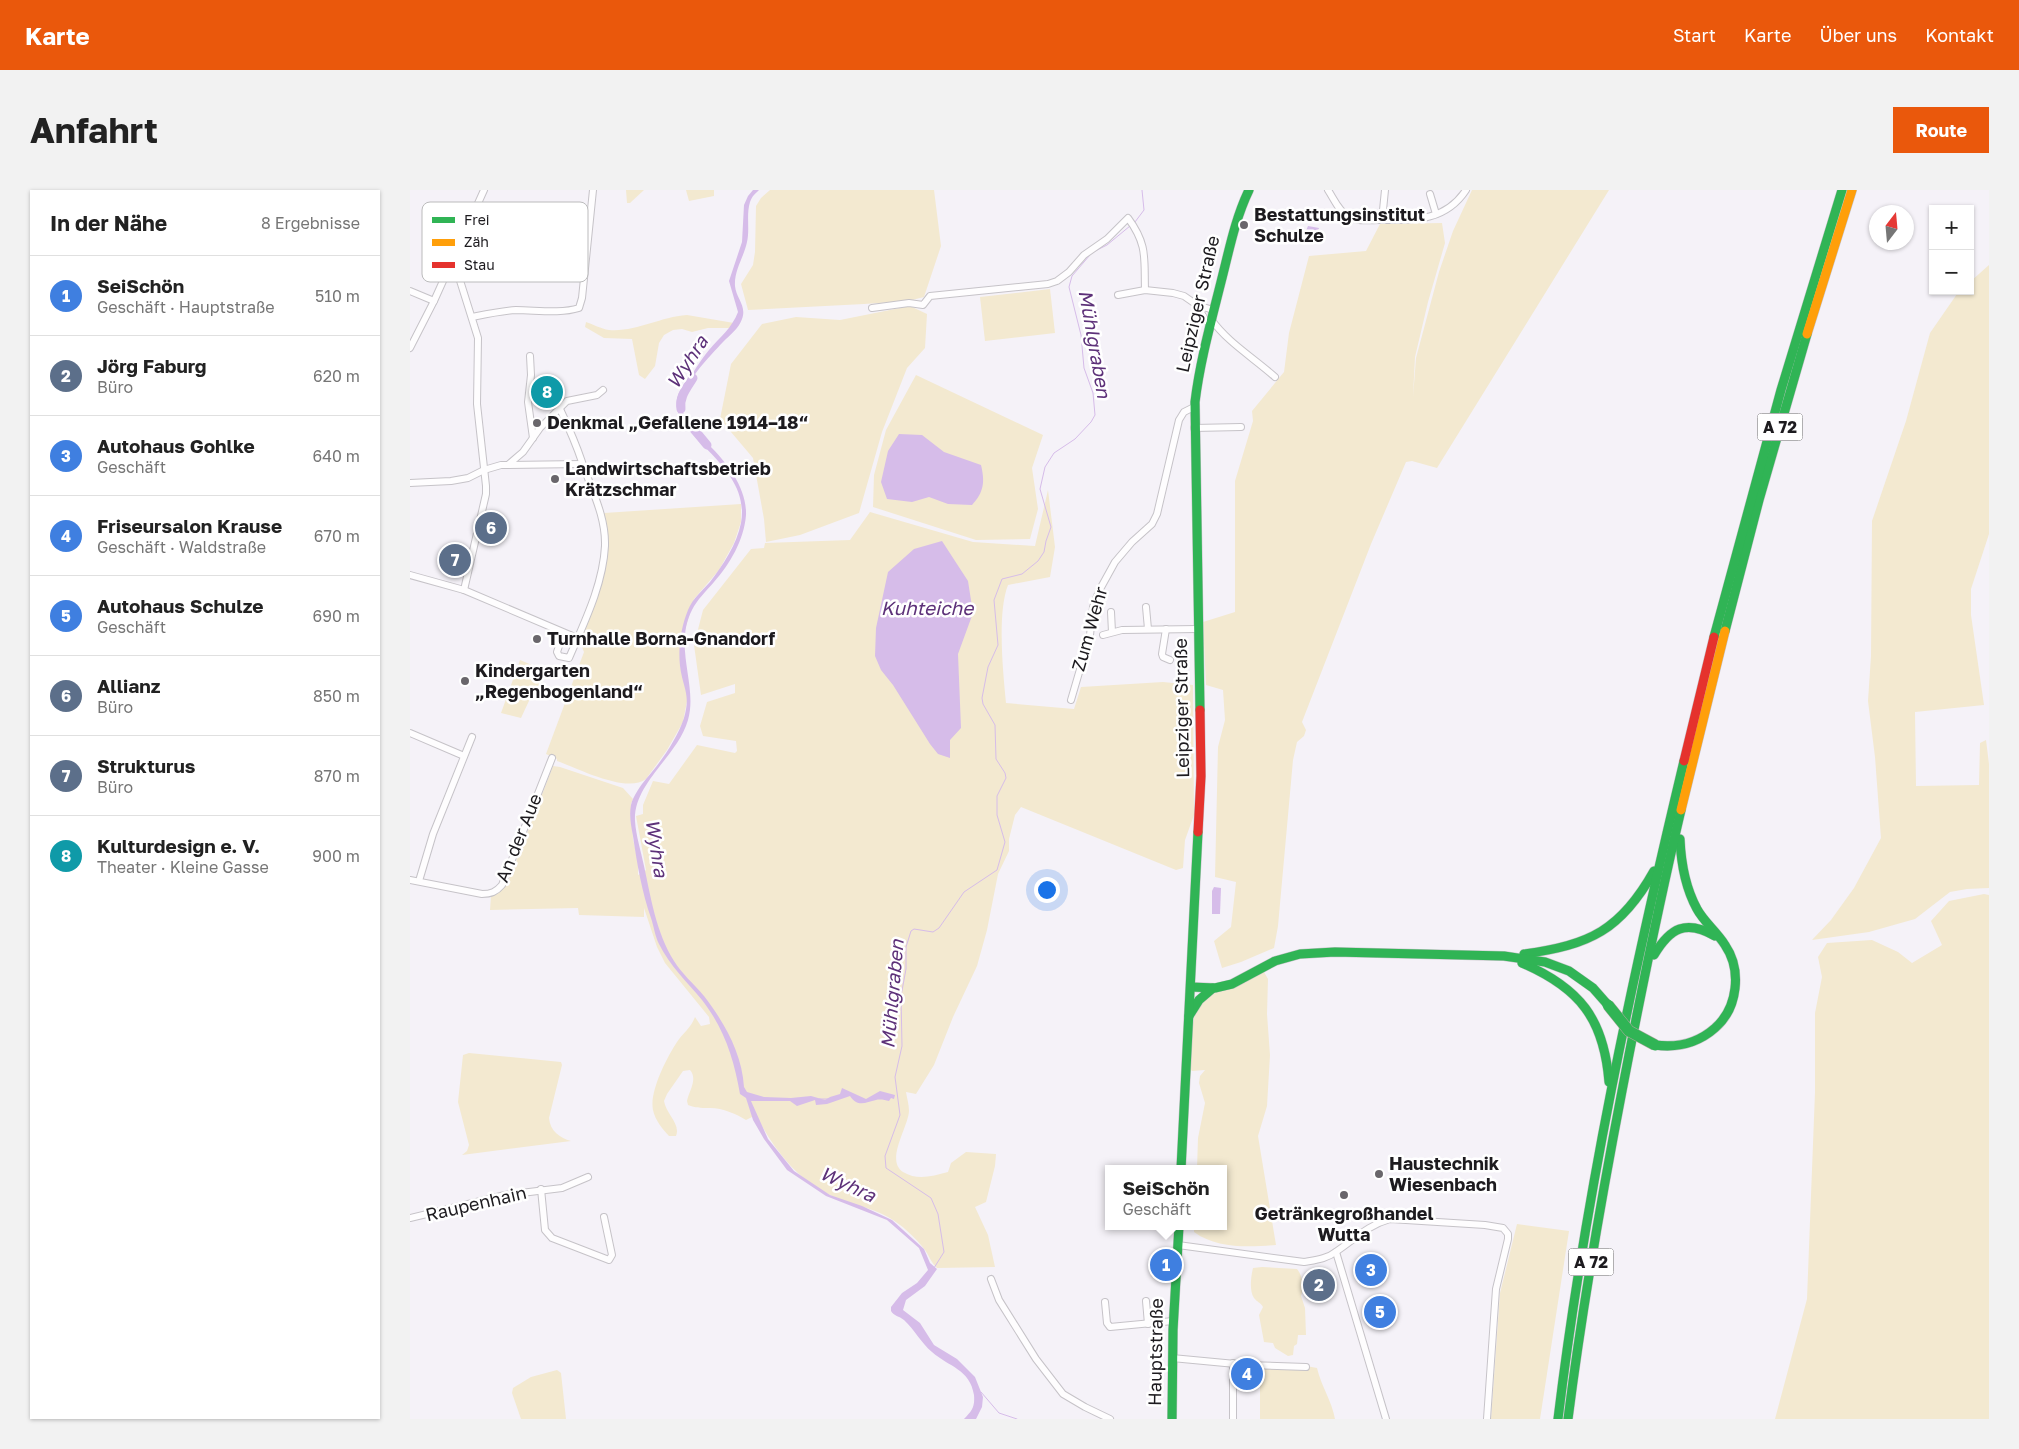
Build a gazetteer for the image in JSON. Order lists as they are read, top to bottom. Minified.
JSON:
{"streets":{"main road":["Leipziger Straße","A 72","Hauptstraße"],"street":["Zum Wehr","An der Aue","Raupenhain"]},"crossings":[["Leipziger Straße","Zum Wehr"]],"water":["Mühlgraben","Wyhra","Kuhteiche"],"places":["Bestattungsinstitut Schulze","Denkmal „Gefallene 1914–18“","Landwirtschaftsbetrieb Krätzschmar","Turnhalle Borna-Gnandorf","Kindergarten „Regenbogenland“","Haustechnik Wiesenbach","Getränkegroßhandel Wutta"],"legend":["Frei","Zäh","Stau"],"north":"top","page":{"header":"Karte","nav":["Start","Karte","Über uns","Kontakt"],"buttons":"Route","title":"Anfahrt","heading":["In der Nähe","8 Ergebnisse"],"map_buttons":["+","−"],"list":[{"mark":"1","name":"SeiSchön","note":"Geschäft · Hauptstraße","value":"510 m"},{"mark":"2","name":"Jörg Faburg","note":"Büro","value":"620 m"},{"mark":"3","name":"Autohaus Gohlke","note":"Geschäft","value":"640 m"},{"mark":"4","name":"Friseursalon Krause","note":"Geschäft · Waldstraße","value":"670 m"},{"mark":"5","name":"Autohaus Schulze","note":"Geschäft","value":"690 m"},{"mark":"6","name":"Allianz","note":"Büro","value":"850 m"},{"mark":"7","name":"Strukturus","note":"Büro","value":"870 m"},{"mark":"8","name":"Kulturdesign e. V.","note":"Theater · Kleine Gasse","value":"900 m"}],"pins":["8","6","7","1","3","2","5","4"],"popup":["SeiSchön","Geschäft"]}}
